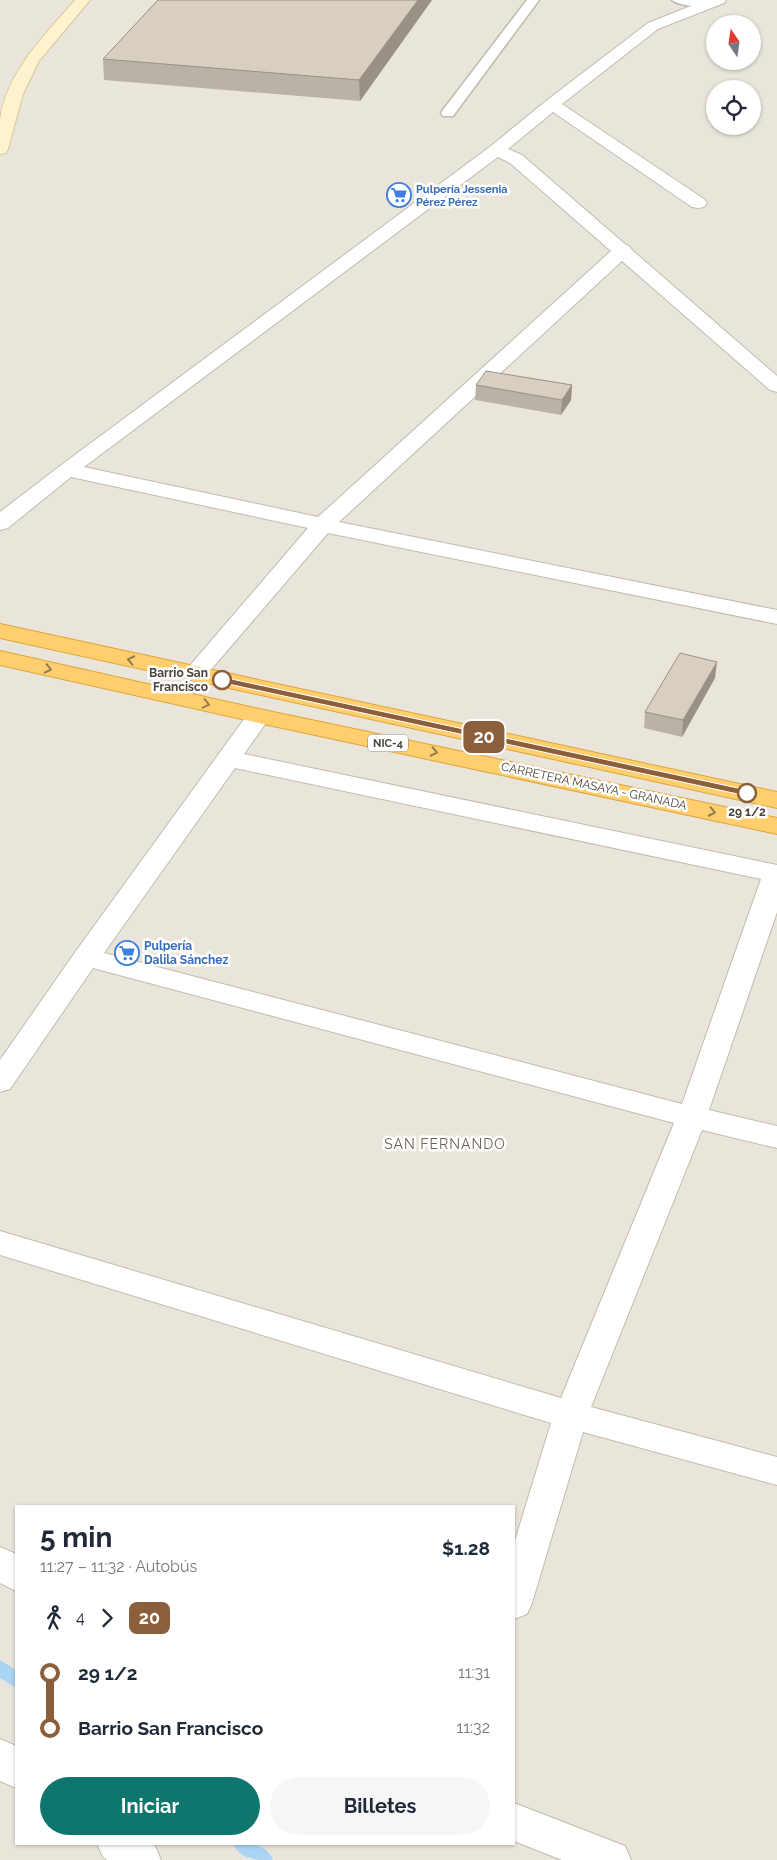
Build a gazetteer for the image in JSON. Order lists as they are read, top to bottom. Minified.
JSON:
{"streets":{"highway":["NIC-4","CARRETERA MASAYA - GRANADA"]},"districts":["SAN FERNANDO"],"places":{"supermarket":["Pulpería Jessenia Pérez Pérez","Pulpería Dalila Sánchez"],"other":["Barrio San Francisco","29 1/2"]},"lines":["bus line 20"],"north":"top","page":{"on_map":"20","heading":["5 min","11:27 – 11:32 · Autobús","$1.28"],"legs":["4","20"],"list":[{"name":"29 1/2","value":"11:31"},{"name":"Barrio San Francisco","value":"11:32"}],"buttons":["Iniciar","Billetes"]}}
